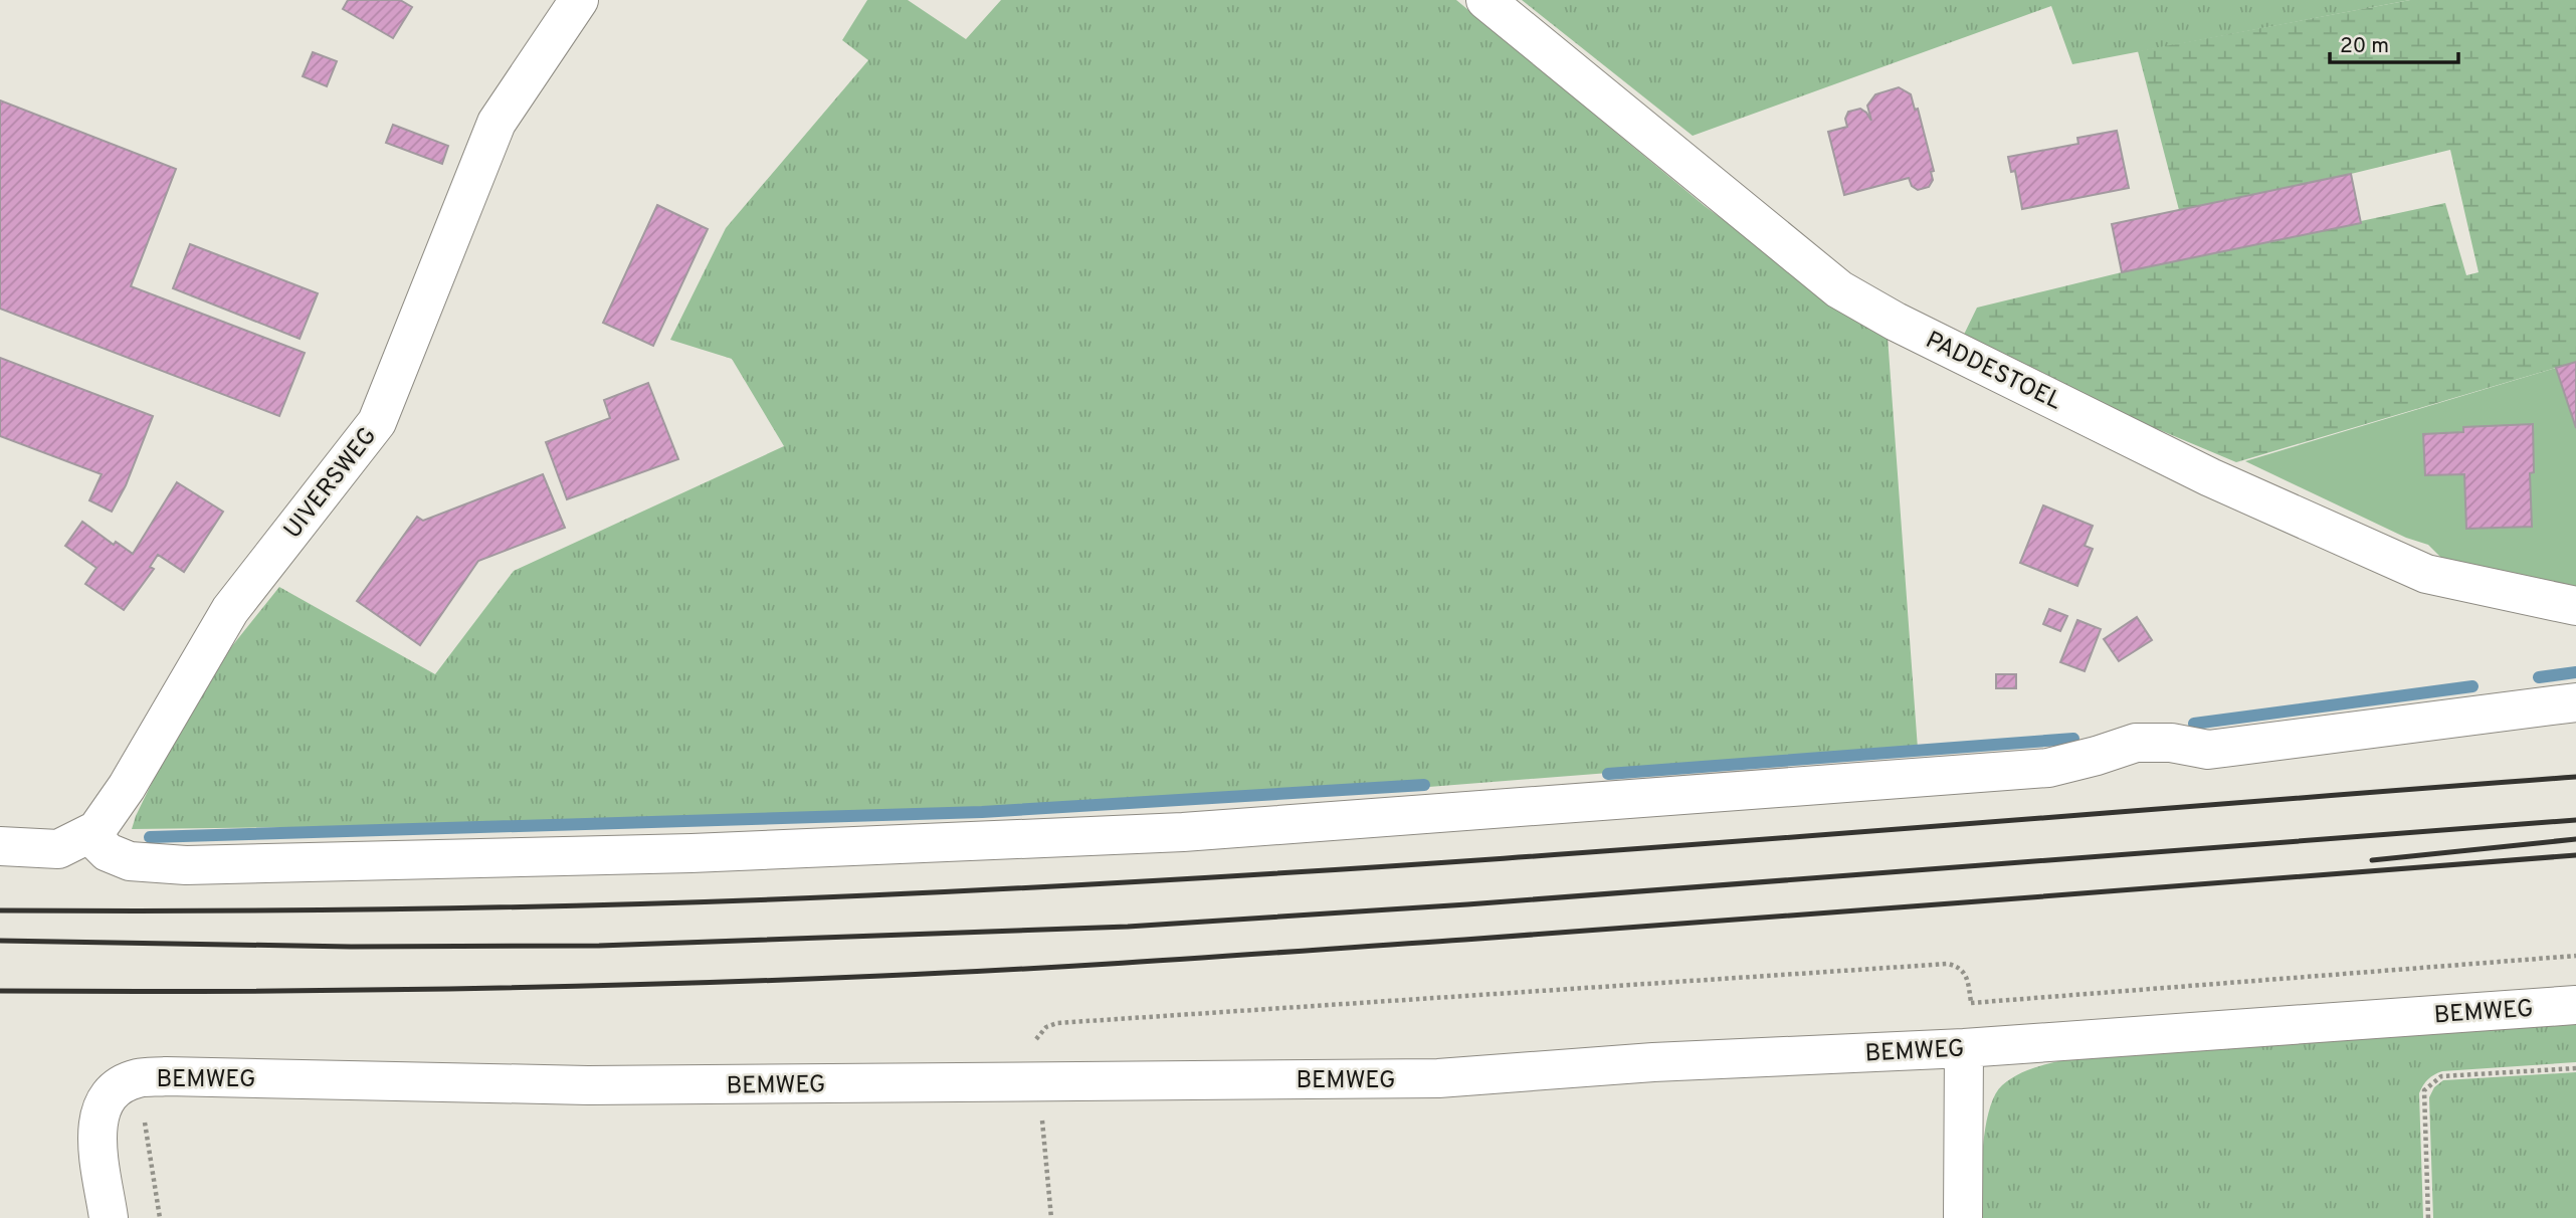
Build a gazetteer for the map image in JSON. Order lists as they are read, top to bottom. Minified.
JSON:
{"streets":{"street":["PADDESTOEL","UIVERSWEG","BEMWEG"]},"scale_bar":"20 m"}
